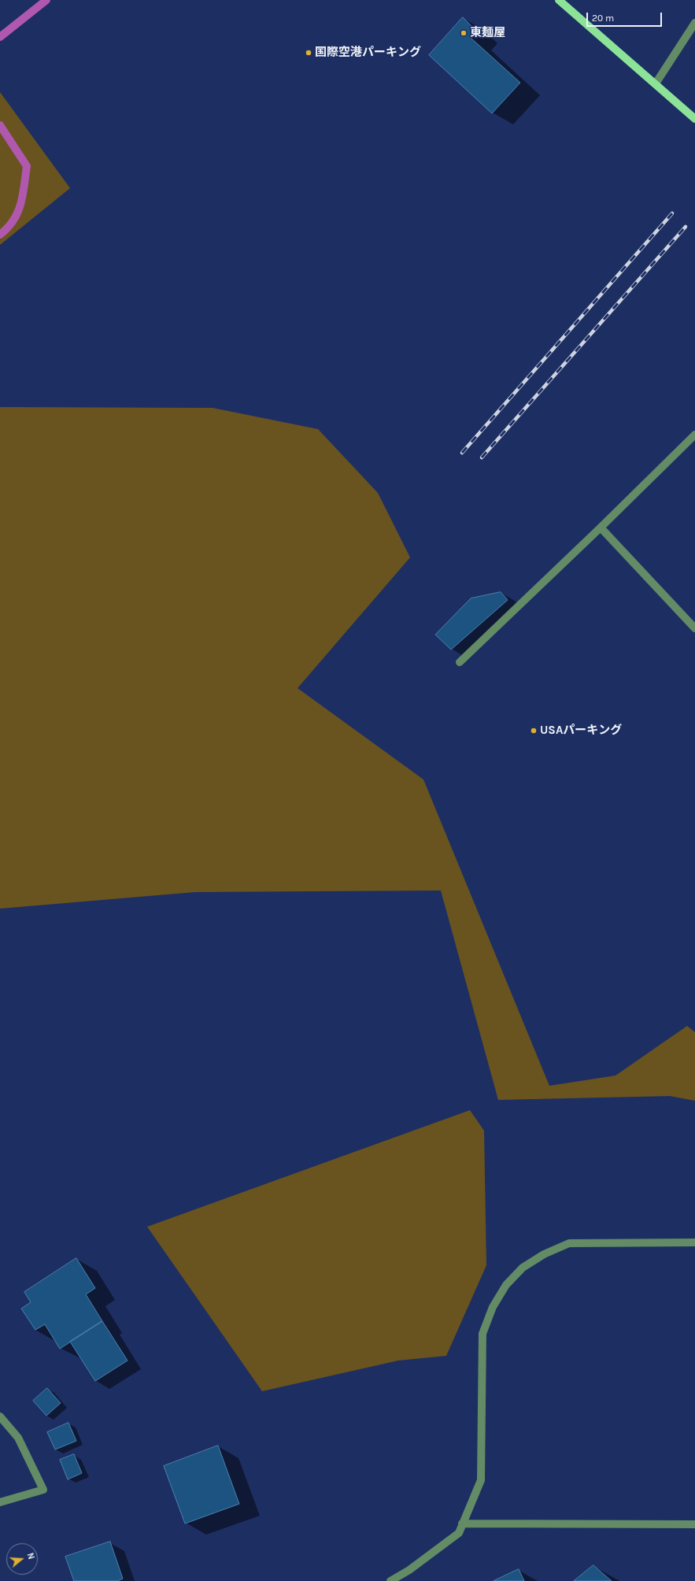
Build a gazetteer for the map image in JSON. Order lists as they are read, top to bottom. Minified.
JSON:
{"places":["東麺屋","国際空港パーキング","USAパーキング"],"scale_bar":"20 m","north":"right"}
